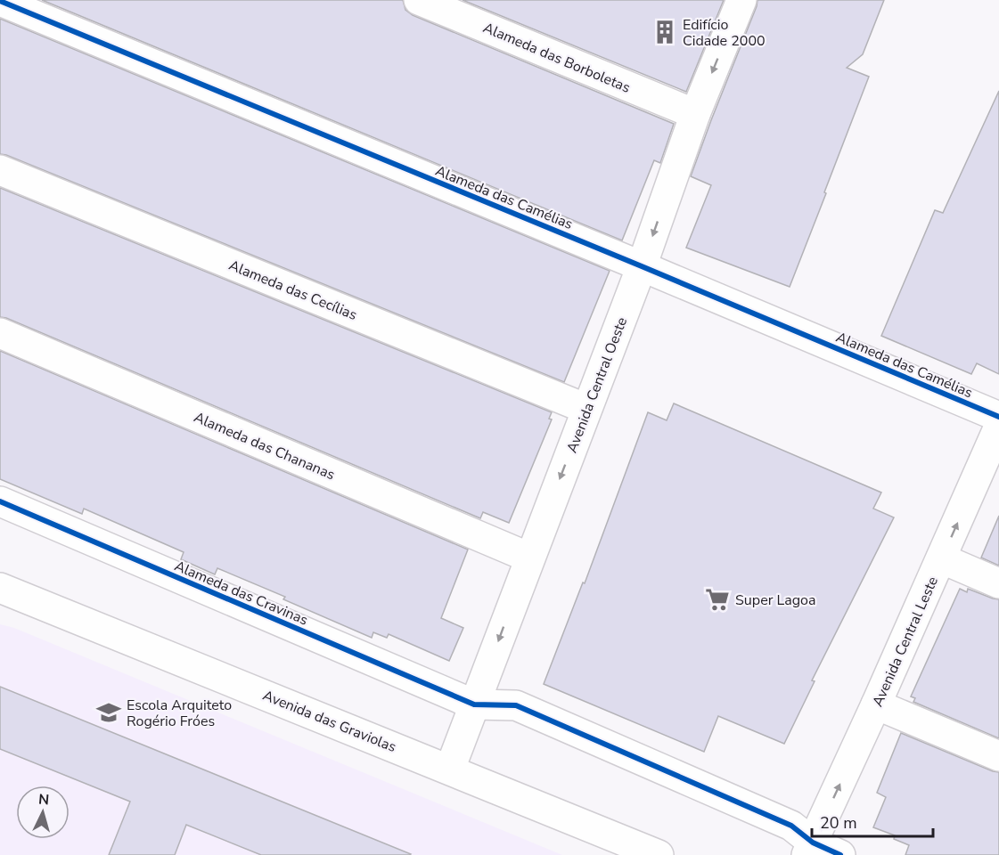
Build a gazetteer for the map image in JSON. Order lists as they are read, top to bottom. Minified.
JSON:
{"streets":{"street":["Alameda das Borboletas","Alameda das Camélias","Alameda das Cecílias","Avenida Central Oeste","Alameda das Chananas","Alameda das Cravinas","Avenida Central Leste","Avenida das Graviolas"]},"crossings":[["Alameda das Borboletas","Avenida Central Oeste"],["Alameda das Camélias","Avenida Central Oeste"],["Alameda das Cecílias","Avenida Central Oeste"],["Avenida Central Oeste","Alameda das Chananas"],["Avenida Central Oeste","Alameda das Cravinas"],["Avenida Central Oeste","Avenida das Graviolas"]],"one_way":["Avenida Central Oeste","Avenida Central Leste"],"places":{"building":["Edifício Cidade 2000"],"supermarket":["Super Lagoa"],"school or university":["Escola Arquiteto Rogério Fróes"]},"scale_bar":"20 m","north":"top"}
